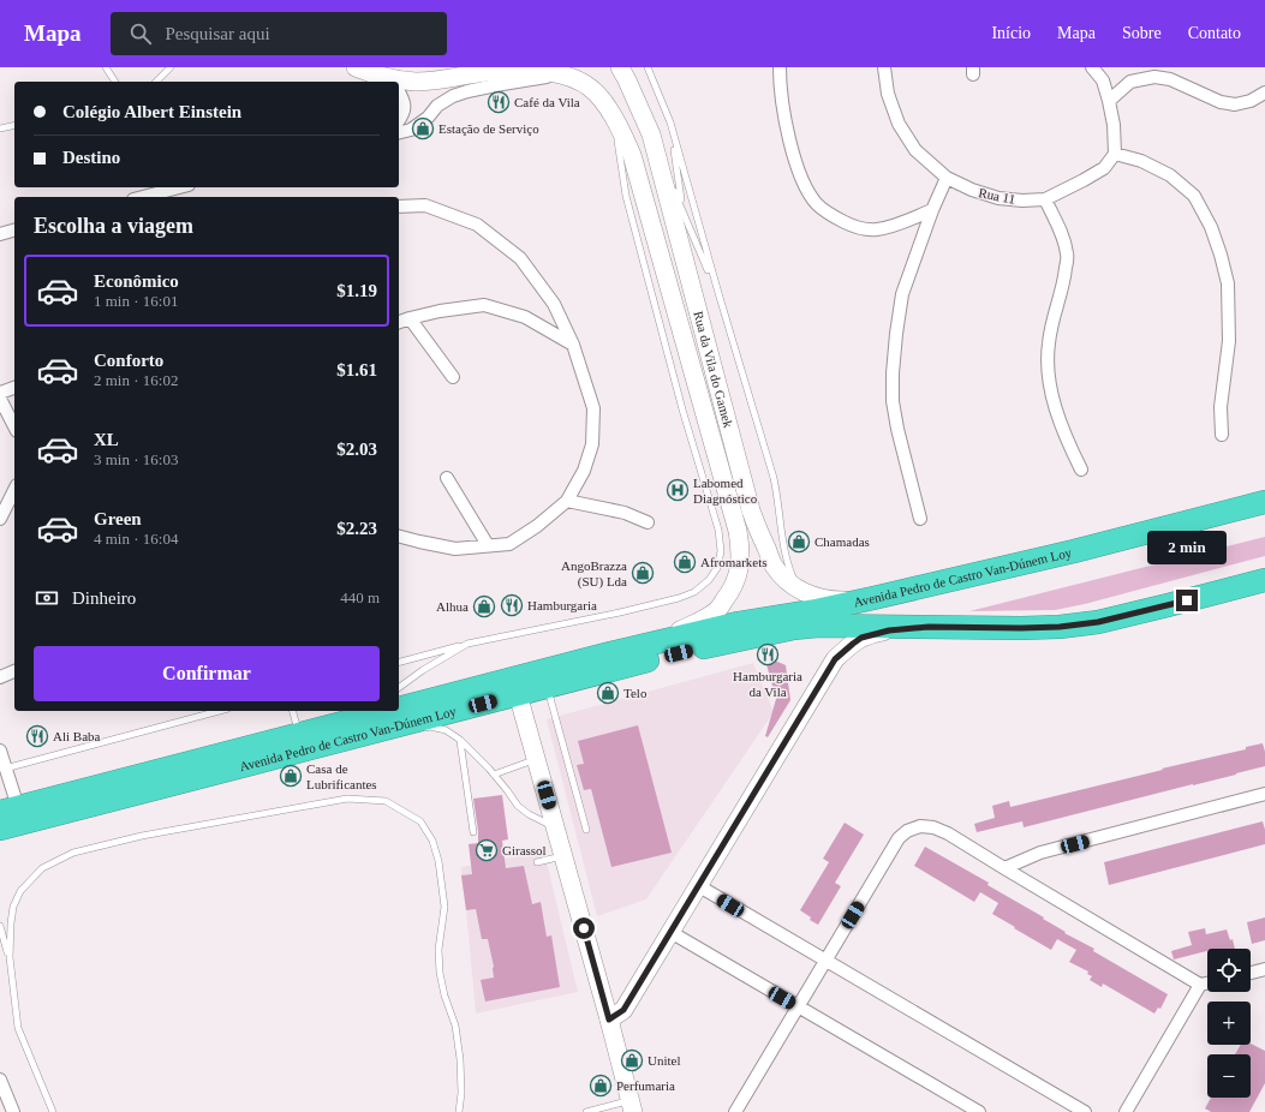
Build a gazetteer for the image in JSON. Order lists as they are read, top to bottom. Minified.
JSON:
{"streets":{"highway":["Avenida Pedro de Castro Van-Dúnem Loy"],"main road":["Rua da Vila do Gamek"],"street":["Rua 11"]},"crossings":[["Rua da Vila do Gamek","Avenida Pedro de Castro Van-Dúnem Loy"]],"places":{"restaurant":["Café da Vila","Hamburgaria","Hamburgaria da Vila","Ali Baba"],"shop":["Estação de Serviço","Chamadas","Afromarkets","AngoBrazza (SU) Lda","Alhua","Telo","Casa de Lubrificantes","Unitel","Perfumaria"],"hospital":["Labomed Diagnóstico"],"supermarket":["Girassol"]},"page":{"header":"Mapa","search":"Pesquisar aqui","nav":["Início","Mapa","Sobre","Contato"],"banner":["Colégio Albert Einstein","Destino"],"heading":"Escolha a viagem","list":[{"name":"Econômico","note":"1 min · 16:01","value":"$1.19"},{"name":"Conforto","note":"2 min · 16:02","value":"$1.61"},{"name":"XL","note":"3 min · 16:03","value":"$2.03"},{"name":"Green","note":"4 min · 16:04","value":"$2.23"}],"bubble":"2 min","pay":["Dinheiro","440 m"],"buttons":"Confirmar","map_buttons":["+","−"]}}
